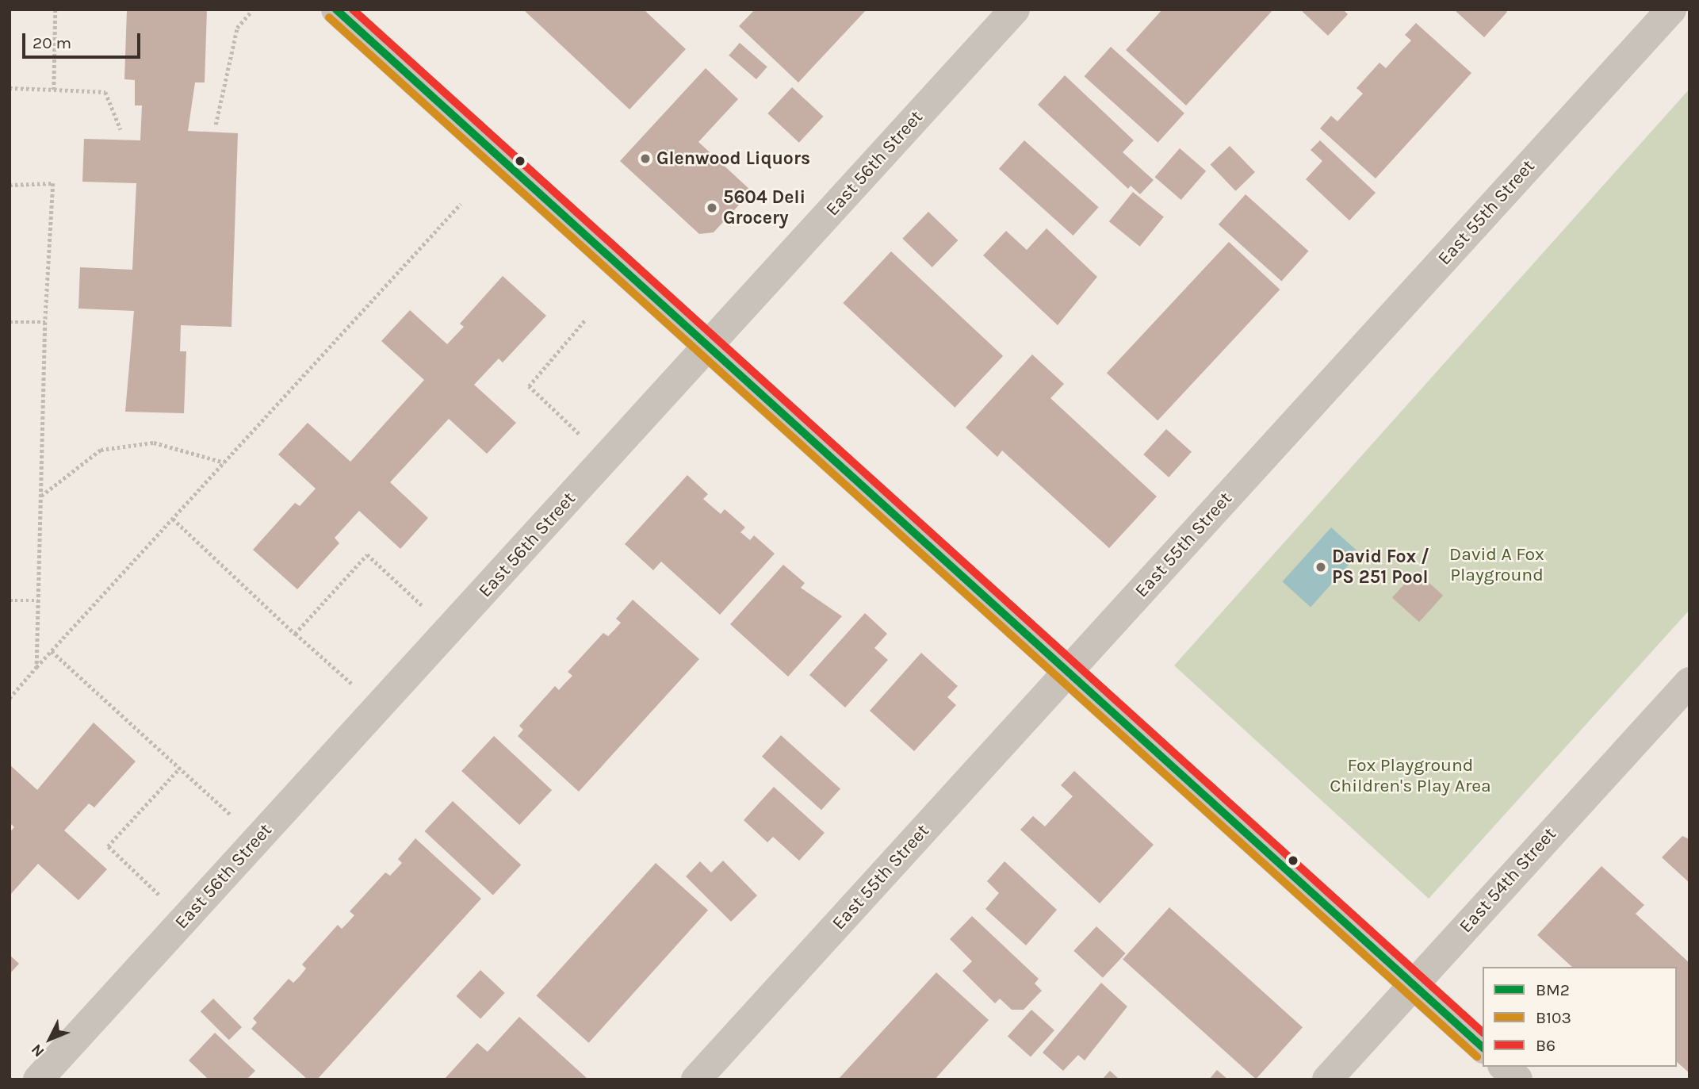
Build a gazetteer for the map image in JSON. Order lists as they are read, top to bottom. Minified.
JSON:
{"streets":{"street":["East 56th Street","East 55th Street","East 54th Street"]},"parks":["David A Fox Playground","Fox Playground Children's Play Area"],"places":["Glenwood Liquors","5604 Deli Grocery","David Fox / PS 251 Pool"],"lines":["transit line BM2","transit line B6","transit line B103"],"legend":["BM2","B103","B6"],"scale_bar":"20 m","north":"bottom left"}
